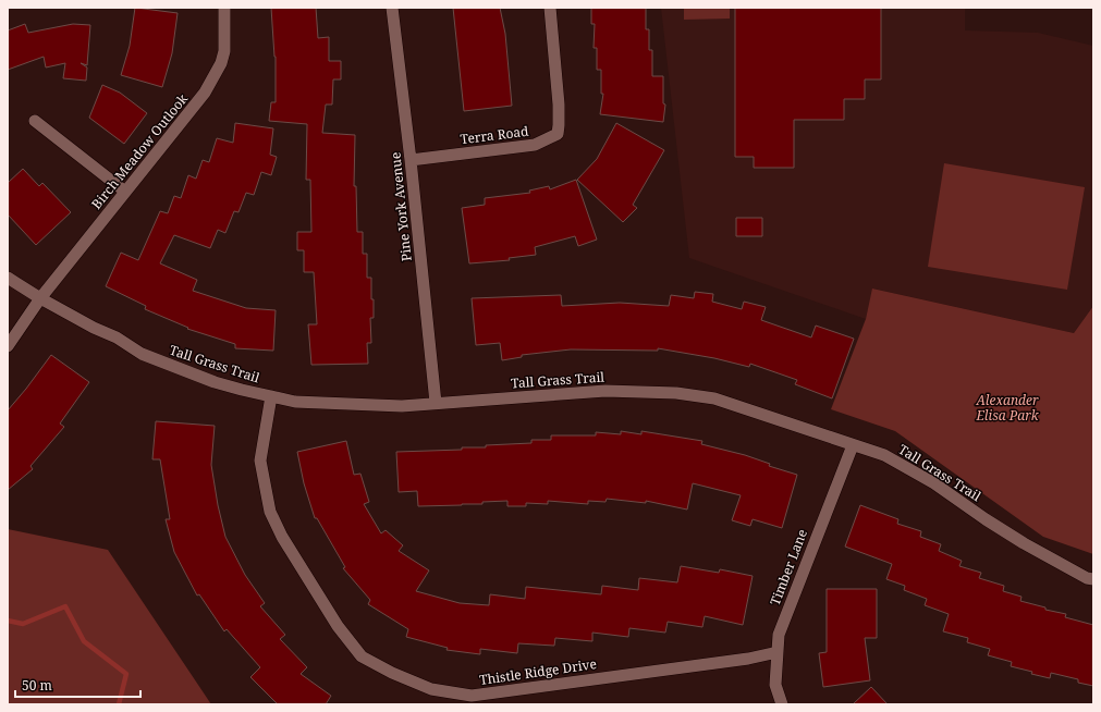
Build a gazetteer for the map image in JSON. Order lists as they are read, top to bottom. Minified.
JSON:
{"streets":{"street":["Terra Road","Birch Meadow Outlook","Pine York Avenue","Tall Grass Trail","Timber Lane","Thistle Ridge Drive"]},"crossings":[["Terra Road","Pine York Avenue"],["Birch Meadow Outlook","Tall Grass Trail"],["Pine York Avenue","Tall Grass Trail"],["Tall Grass Trail","Timber Lane"],["Tall Grass Trail","Thistle Ridge Drive"],["Timber Lane","Thistle Ridge Drive"]],"parks":["Alexander Elisa Park"],"scale_bar":"50 m"}
